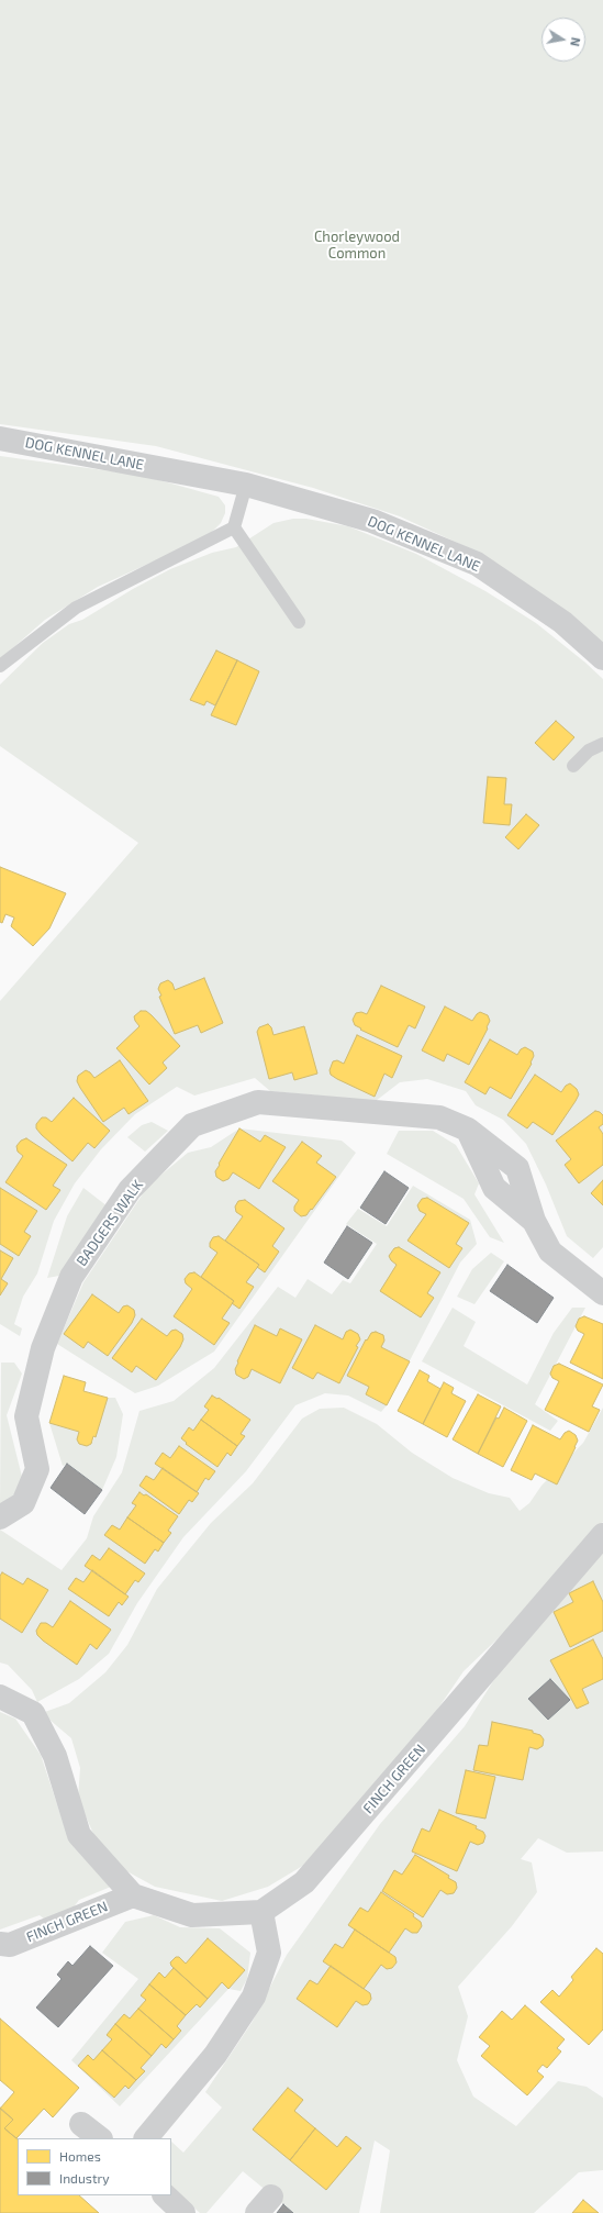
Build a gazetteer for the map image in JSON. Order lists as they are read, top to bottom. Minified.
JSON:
{"streets":{"street":["DOG KENNEL LANE","BADGERS WALK","FINCH GREEN"]},"parks":["Chorleywood Common"],"legend":["Homes","Industry"],"north":"right"}
